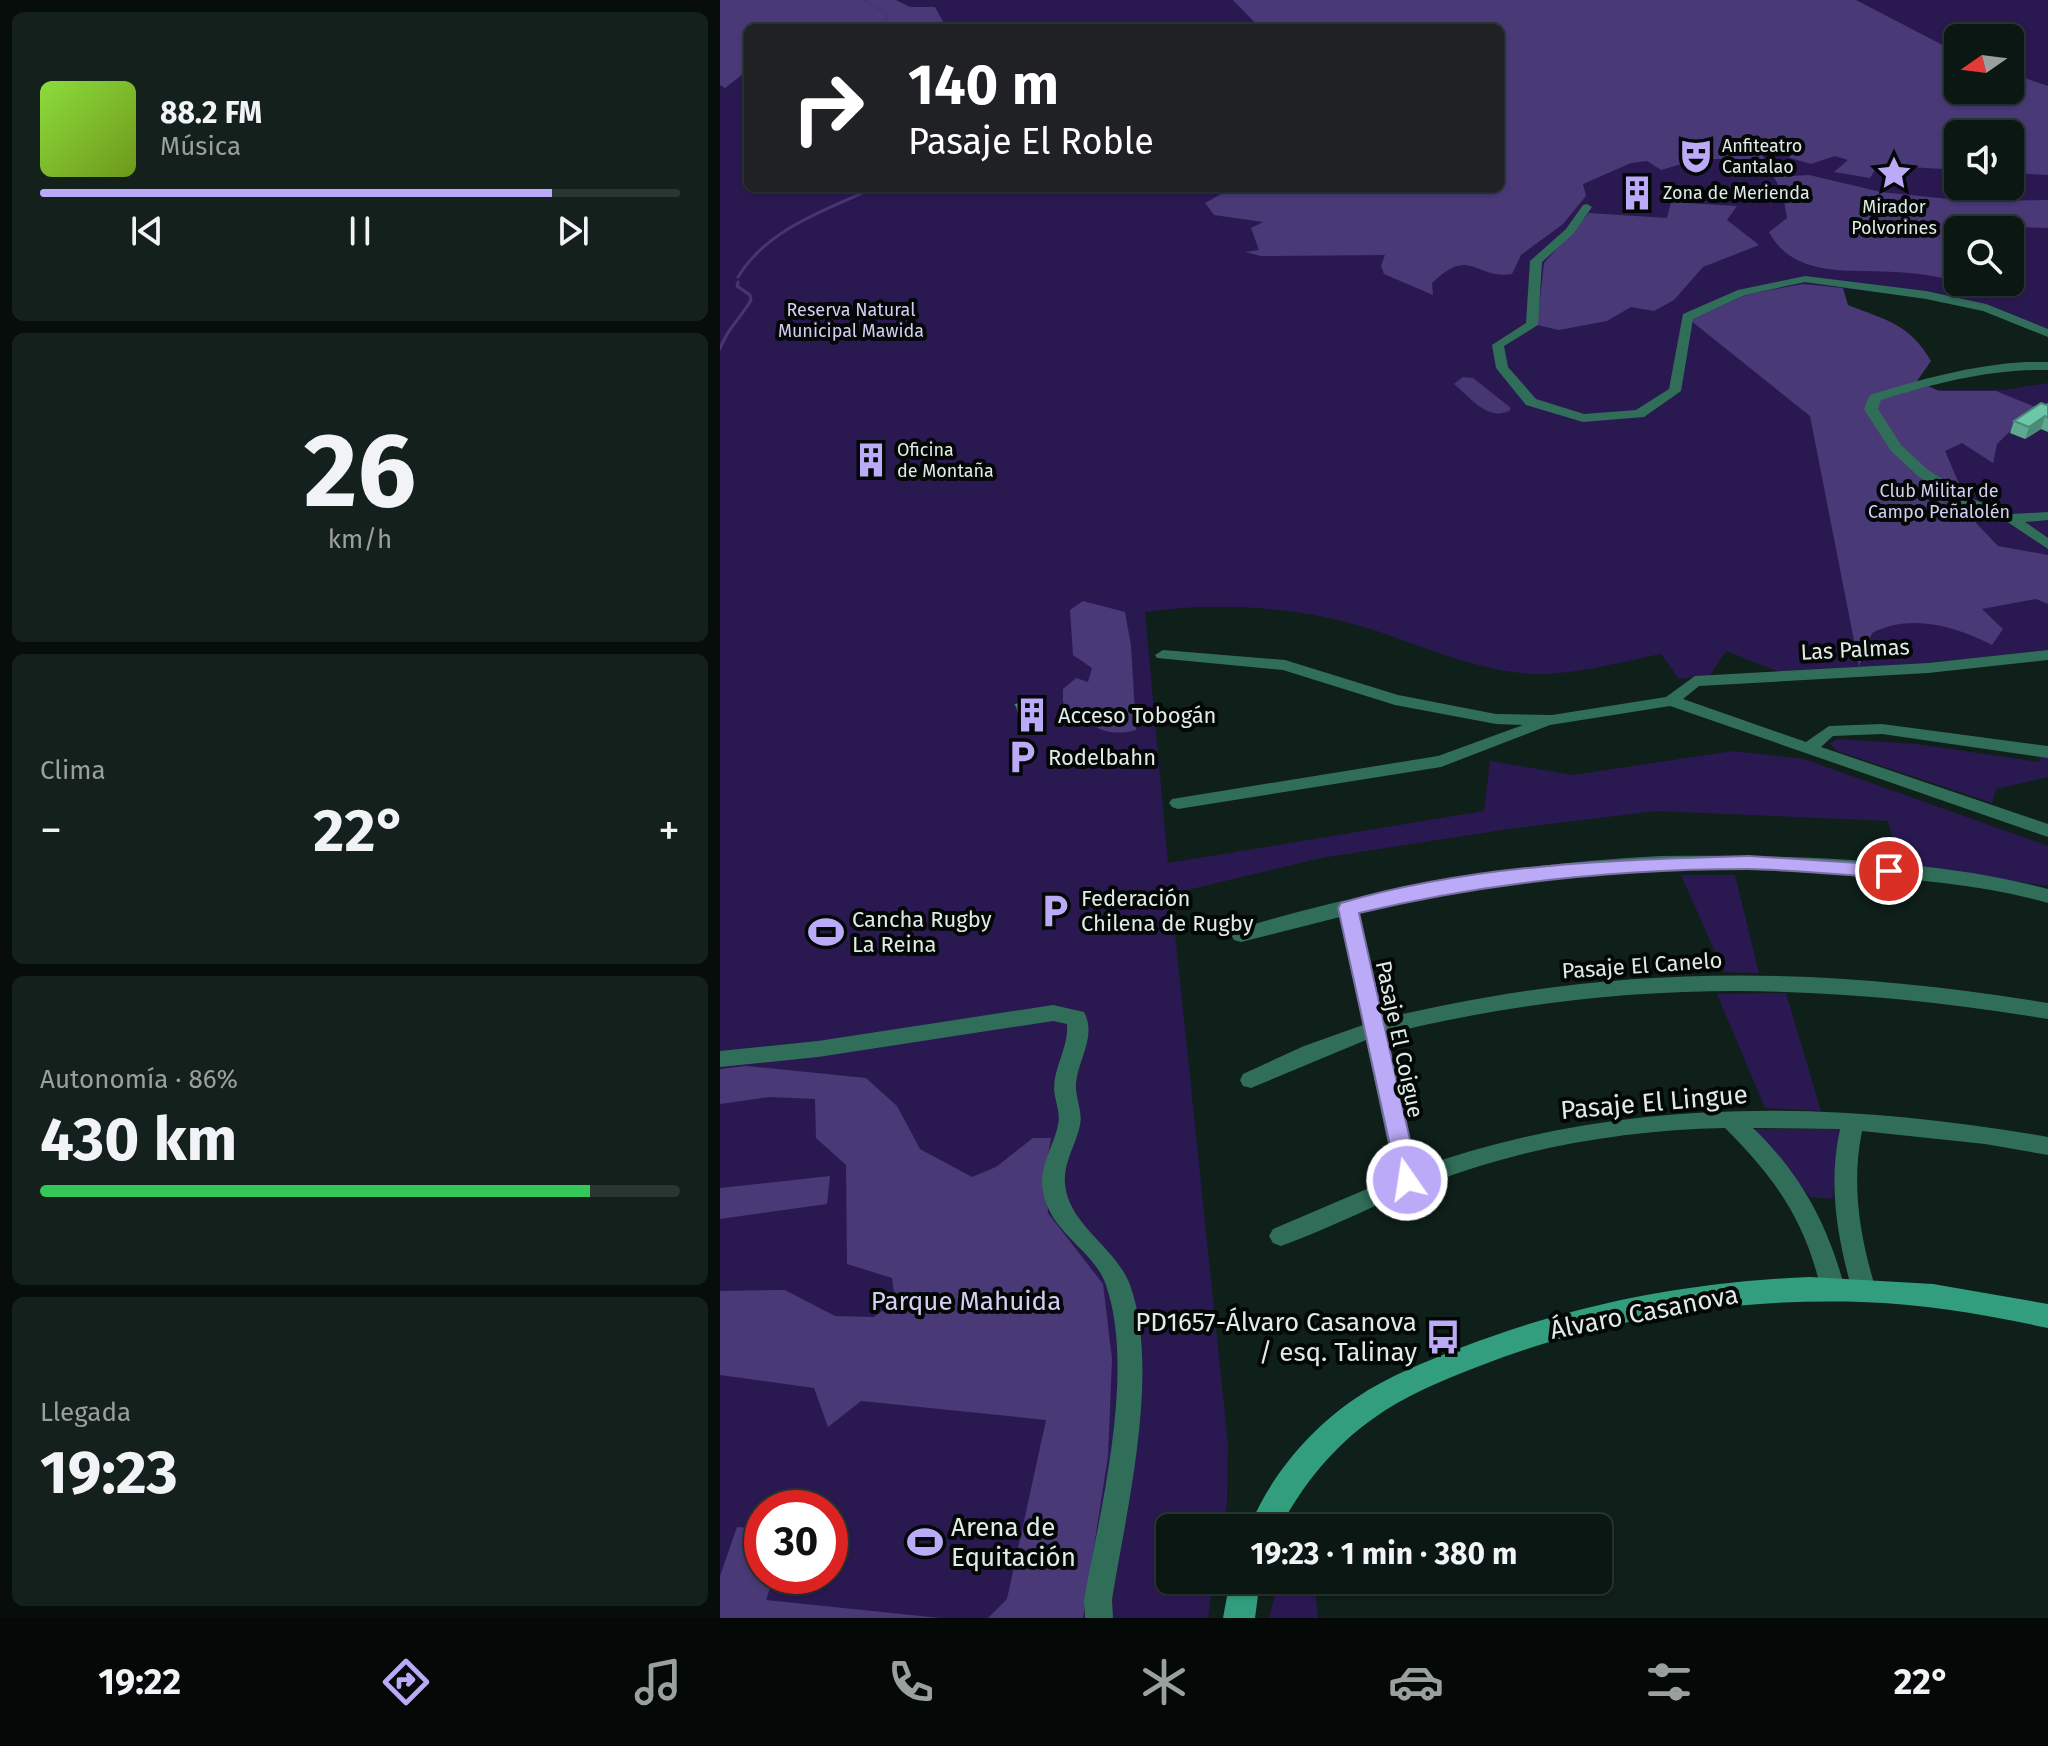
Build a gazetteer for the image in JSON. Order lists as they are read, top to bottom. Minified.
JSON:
{"streets":{"street":["Las Palmas","Pasaje El Canelo","Pasaje El Coigue","Pasaje El Lingue","Álvaro Casanova"]},"crossings":[["Pasaje El Canelo","Pasaje El Coigue"],["Pasaje El Coigue","Pasaje El Lingue"]],"parks":["Reserva Natural Municipal Mawida","Club Militar de Campo Peñalolén","Parque Mahuida"],"places":{"theatre":["Anfiteatro Cantalao"],"place":["Mirador Polvorines"],"building":["Zona de Merienda","Oficina de Montaña","Acceso Tobogán"],"parking":["Rodelbahn","Federación Chilena de Rugby"],"sports":["Cancha Rugby La Reina","Arena de Equitación"],"bus stop":["PD1657-Álvaro Casanova / esq. Talinay"]},"north":"left","page":{"turn":["140 m","Pasaje El Roble"],"song":["88.2 FM","Música"],"tile":[["26","km/h"],"Clima",["Autonomía · 86%","430 km"],["Llegada","19:23"]],"heat":["−","22°","+"],"limit":"30","trip":"19:23 · 1 min · 380 m","tabs":["19:22","22°"]}}
